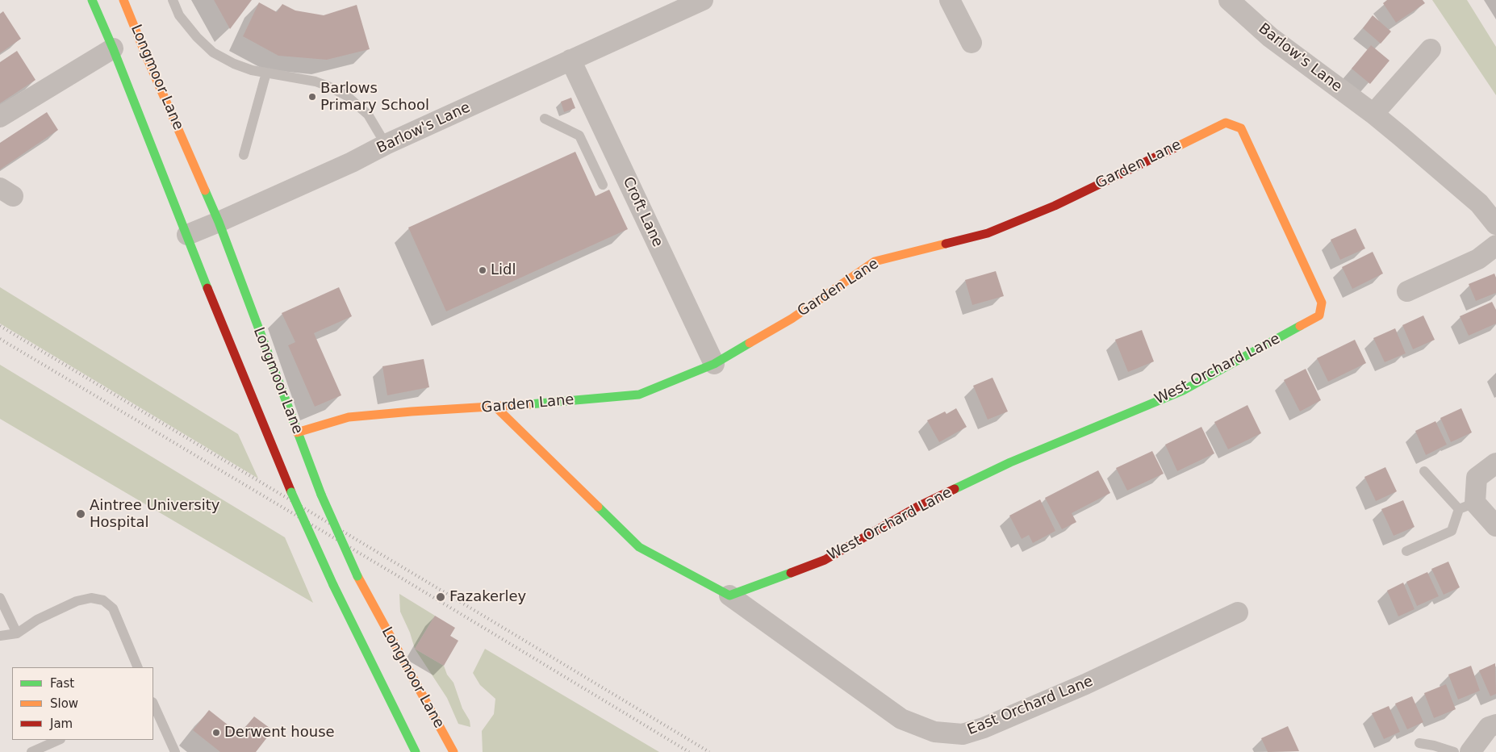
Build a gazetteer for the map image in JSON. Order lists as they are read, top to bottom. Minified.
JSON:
{"streets":{"street":["Barlow's Lane","Longmoor Lane","Garden Lane","Croft Lane","West Orchard Lane","East Orchard Lane"]},"crossings":[["Barlow's Lane","Longmoor Lane"],["Barlow's Lane","Croft Lane"],["Longmoor Lane","Garden Lane"],["Garden Lane","Croft Lane"],["Garden Lane","West Orchard Lane"],["West Orchard Lane","East Orchard Lane"]],"places":["Barlows Primary School","Lidl","Aintree University Hospital","Fazakerley","Derwent house"],"legend":["Fast","Slow","Jam"]}
